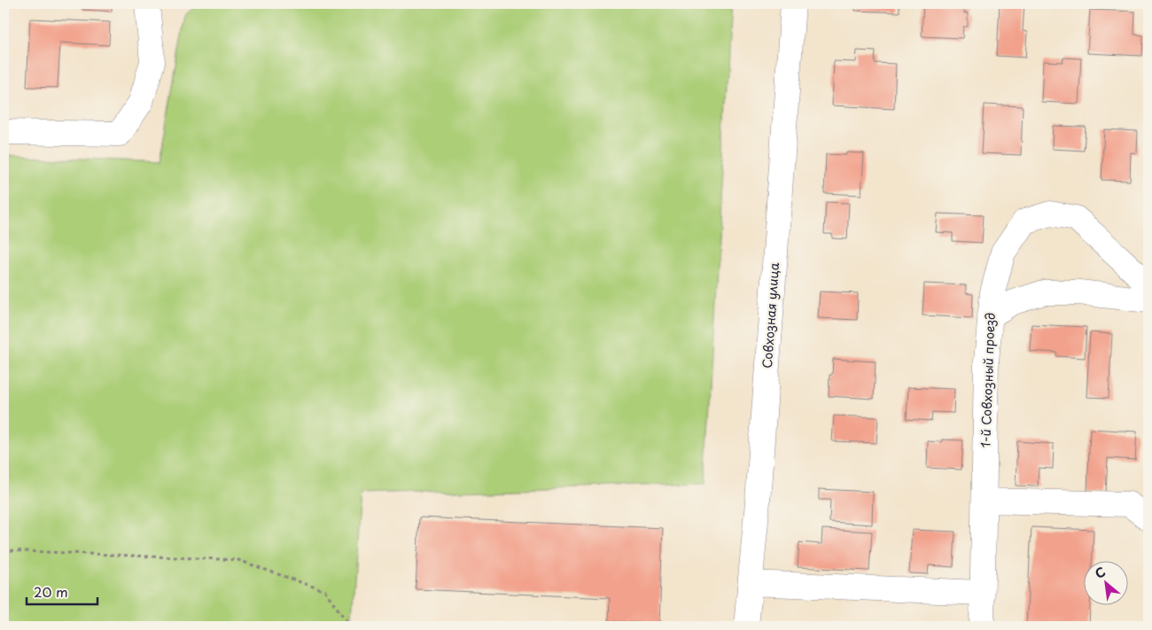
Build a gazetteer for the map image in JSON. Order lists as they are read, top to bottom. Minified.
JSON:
{"streets":{"street":["Совхозная улица","1-й Совхозный проезд"]},"scale_bar":"20 m","north":"top left"}
